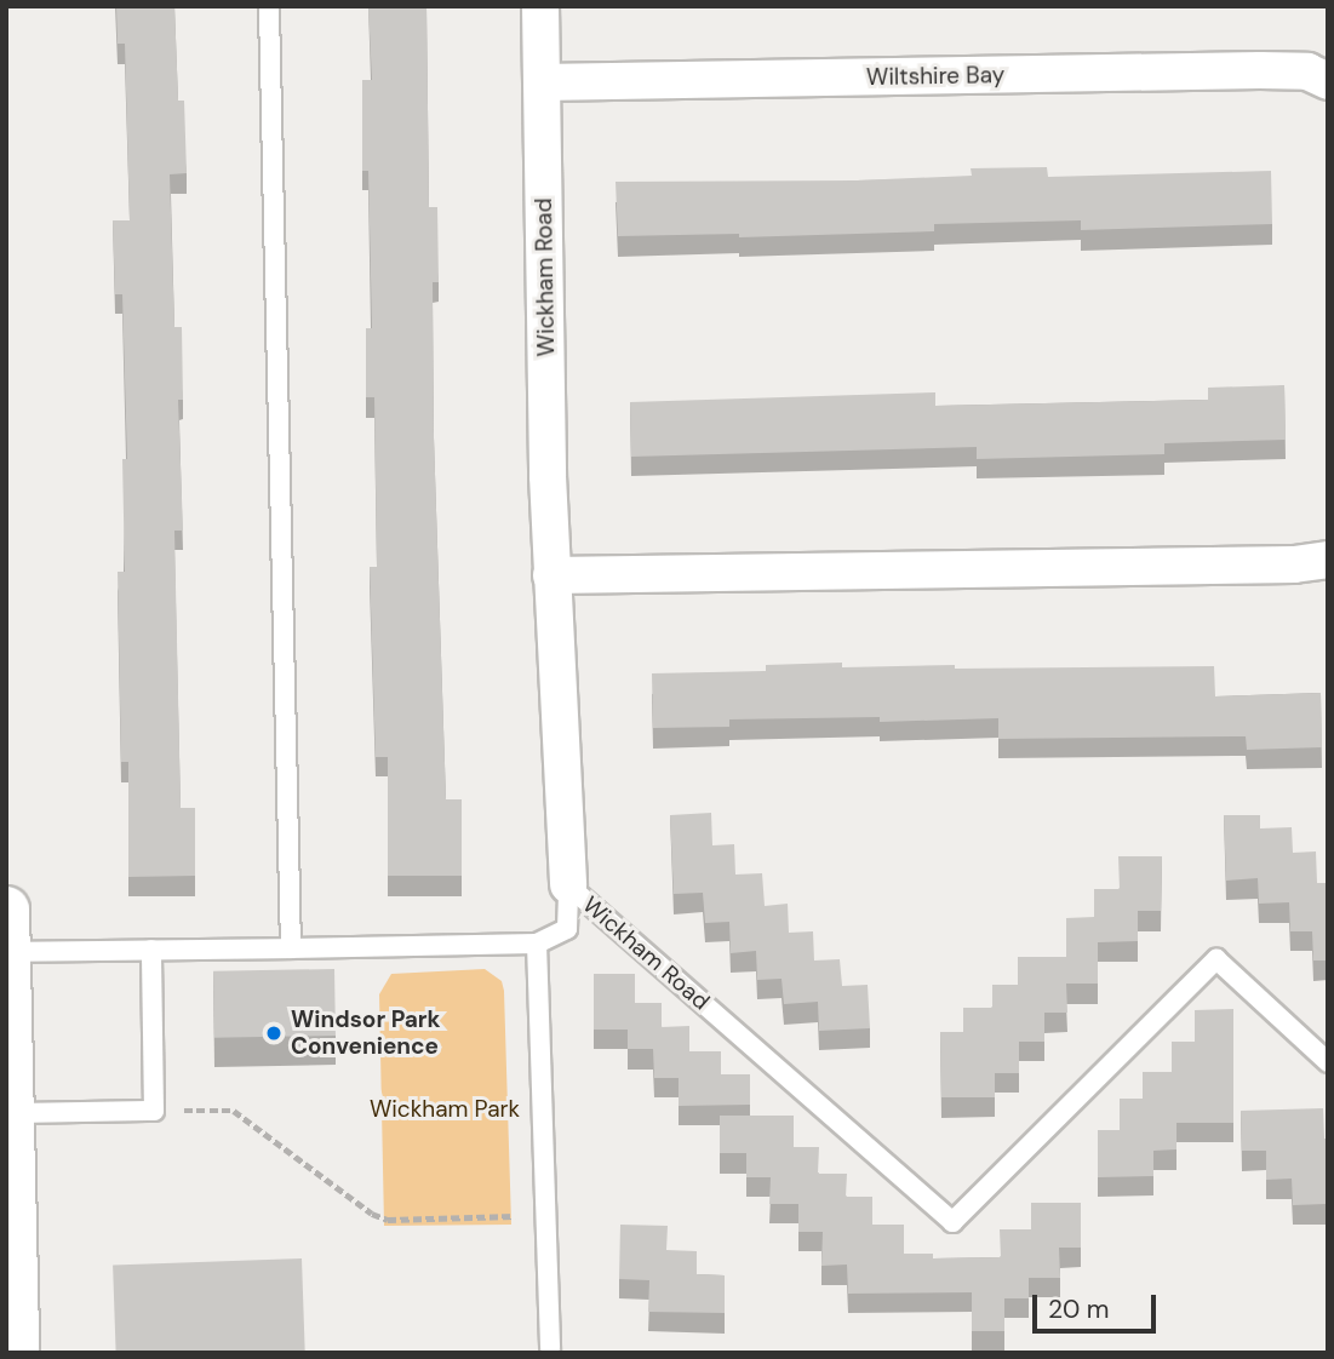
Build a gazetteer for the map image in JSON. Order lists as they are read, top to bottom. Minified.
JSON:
{"streets":{"street":["Wiltshire Bay","Wickham Road"]},"crossings":[["Wiltshire Bay","Wickham Road"]],"parks":["Wickham Park"],"places":["Windsor Park Convenience"],"scale_bar":"20 m"}
